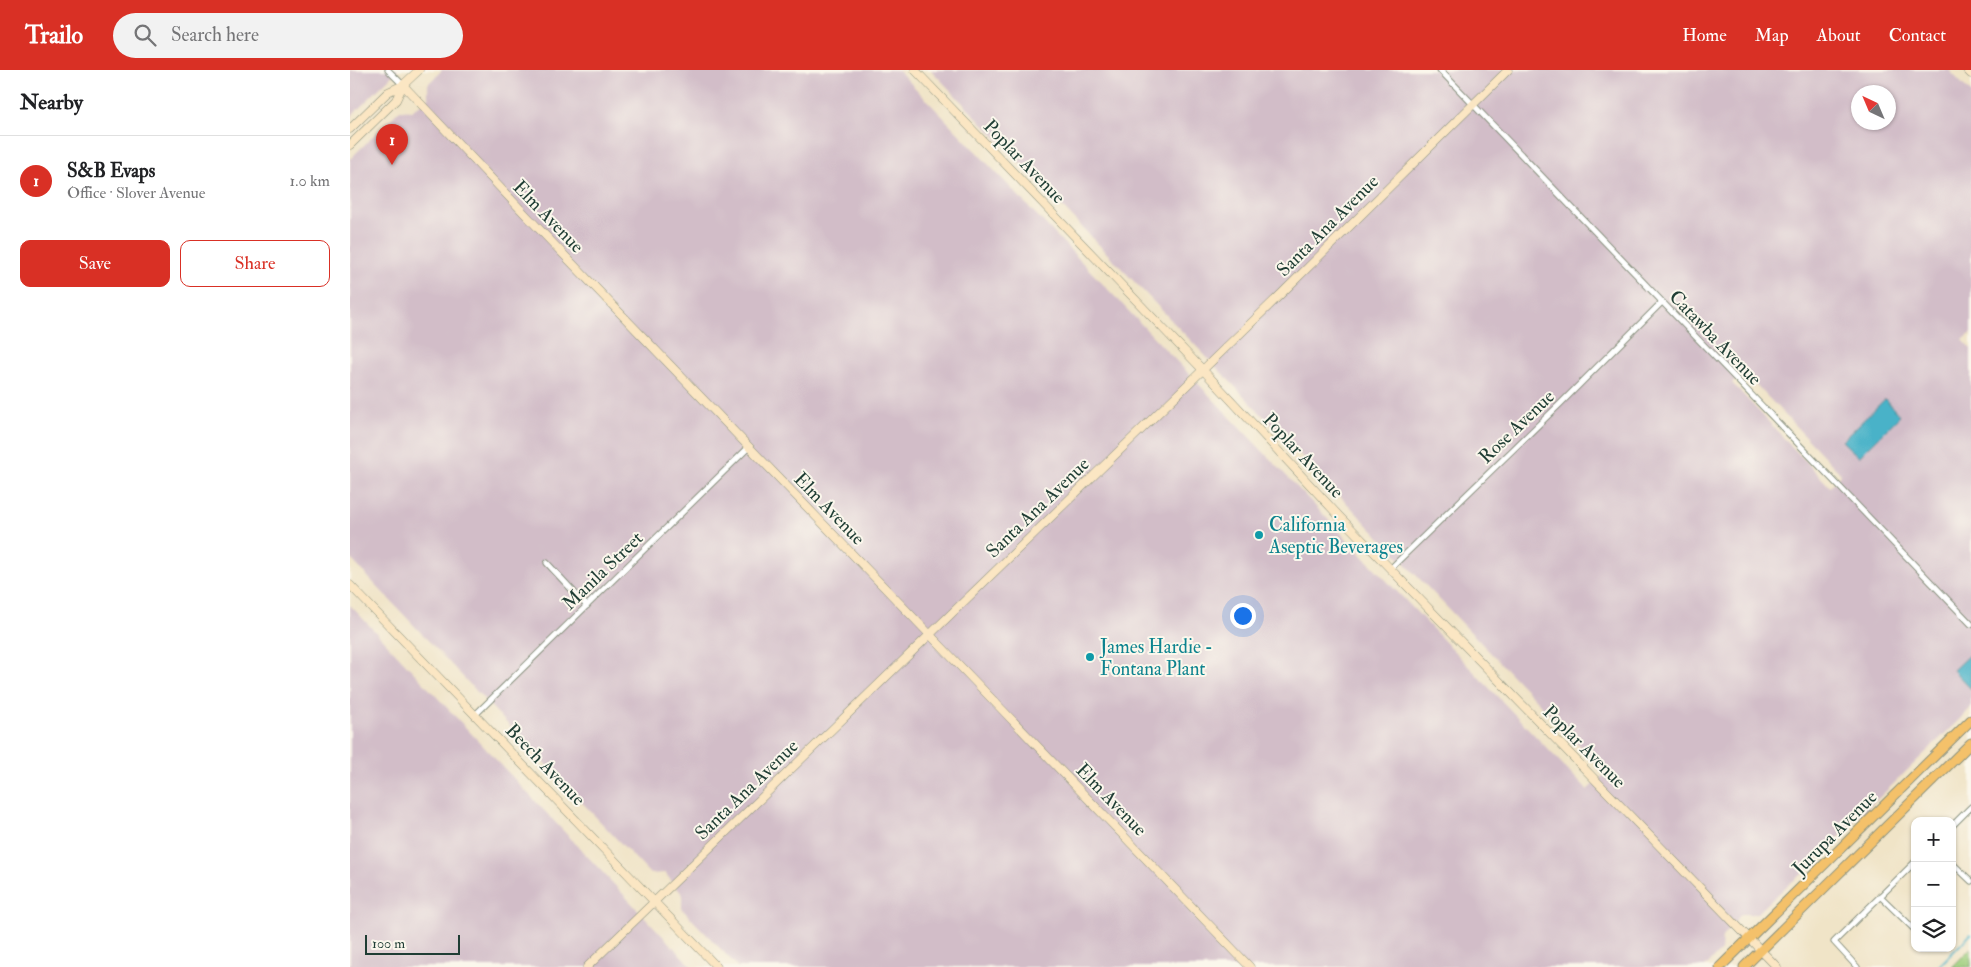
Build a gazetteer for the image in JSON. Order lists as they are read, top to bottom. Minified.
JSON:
{"streets":{"main road":["Jurupa Avenue"],"street":["Poplar Avenue","Elm Avenue","Santa Ana Avenue","Catawba Avenue","Rose Avenue","Manila Street","Beech Avenue"]},"crossings":[["Poplar Avenue","Santa Ana Avenue"],["Poplar Avenue","Rose Avenue"],["Poplar Avenue","Jurupa Avenue"],["Elm Avenue","Santa Ana Avenue"],["Elm Avenue","Manila Street"],["Santa Ana Avenue","Catawba Avenue"],["Santa Ana Avenue","Beech Avenue"],["Catawba Avenue","Rose Avenue"],["Manila Street","Beech Avenue"]],"places":["California Aseptic Beverages","James Hardie - Fontana Plant"],"scale_bar":"100 m","north":"top left","page":{"header":"Trailo","search":"Search here","nav":["Home","Map","About","Contact"],"heading":"Nearby","pins":"1","list":[{"mark":"1","name":"S&B Evaps","note":"Office · Slover Avenue","value":"1.0 km"}],"buttons":["Save","Share"],"map_buttons":["+","−"],"scale":"100 m"}}
